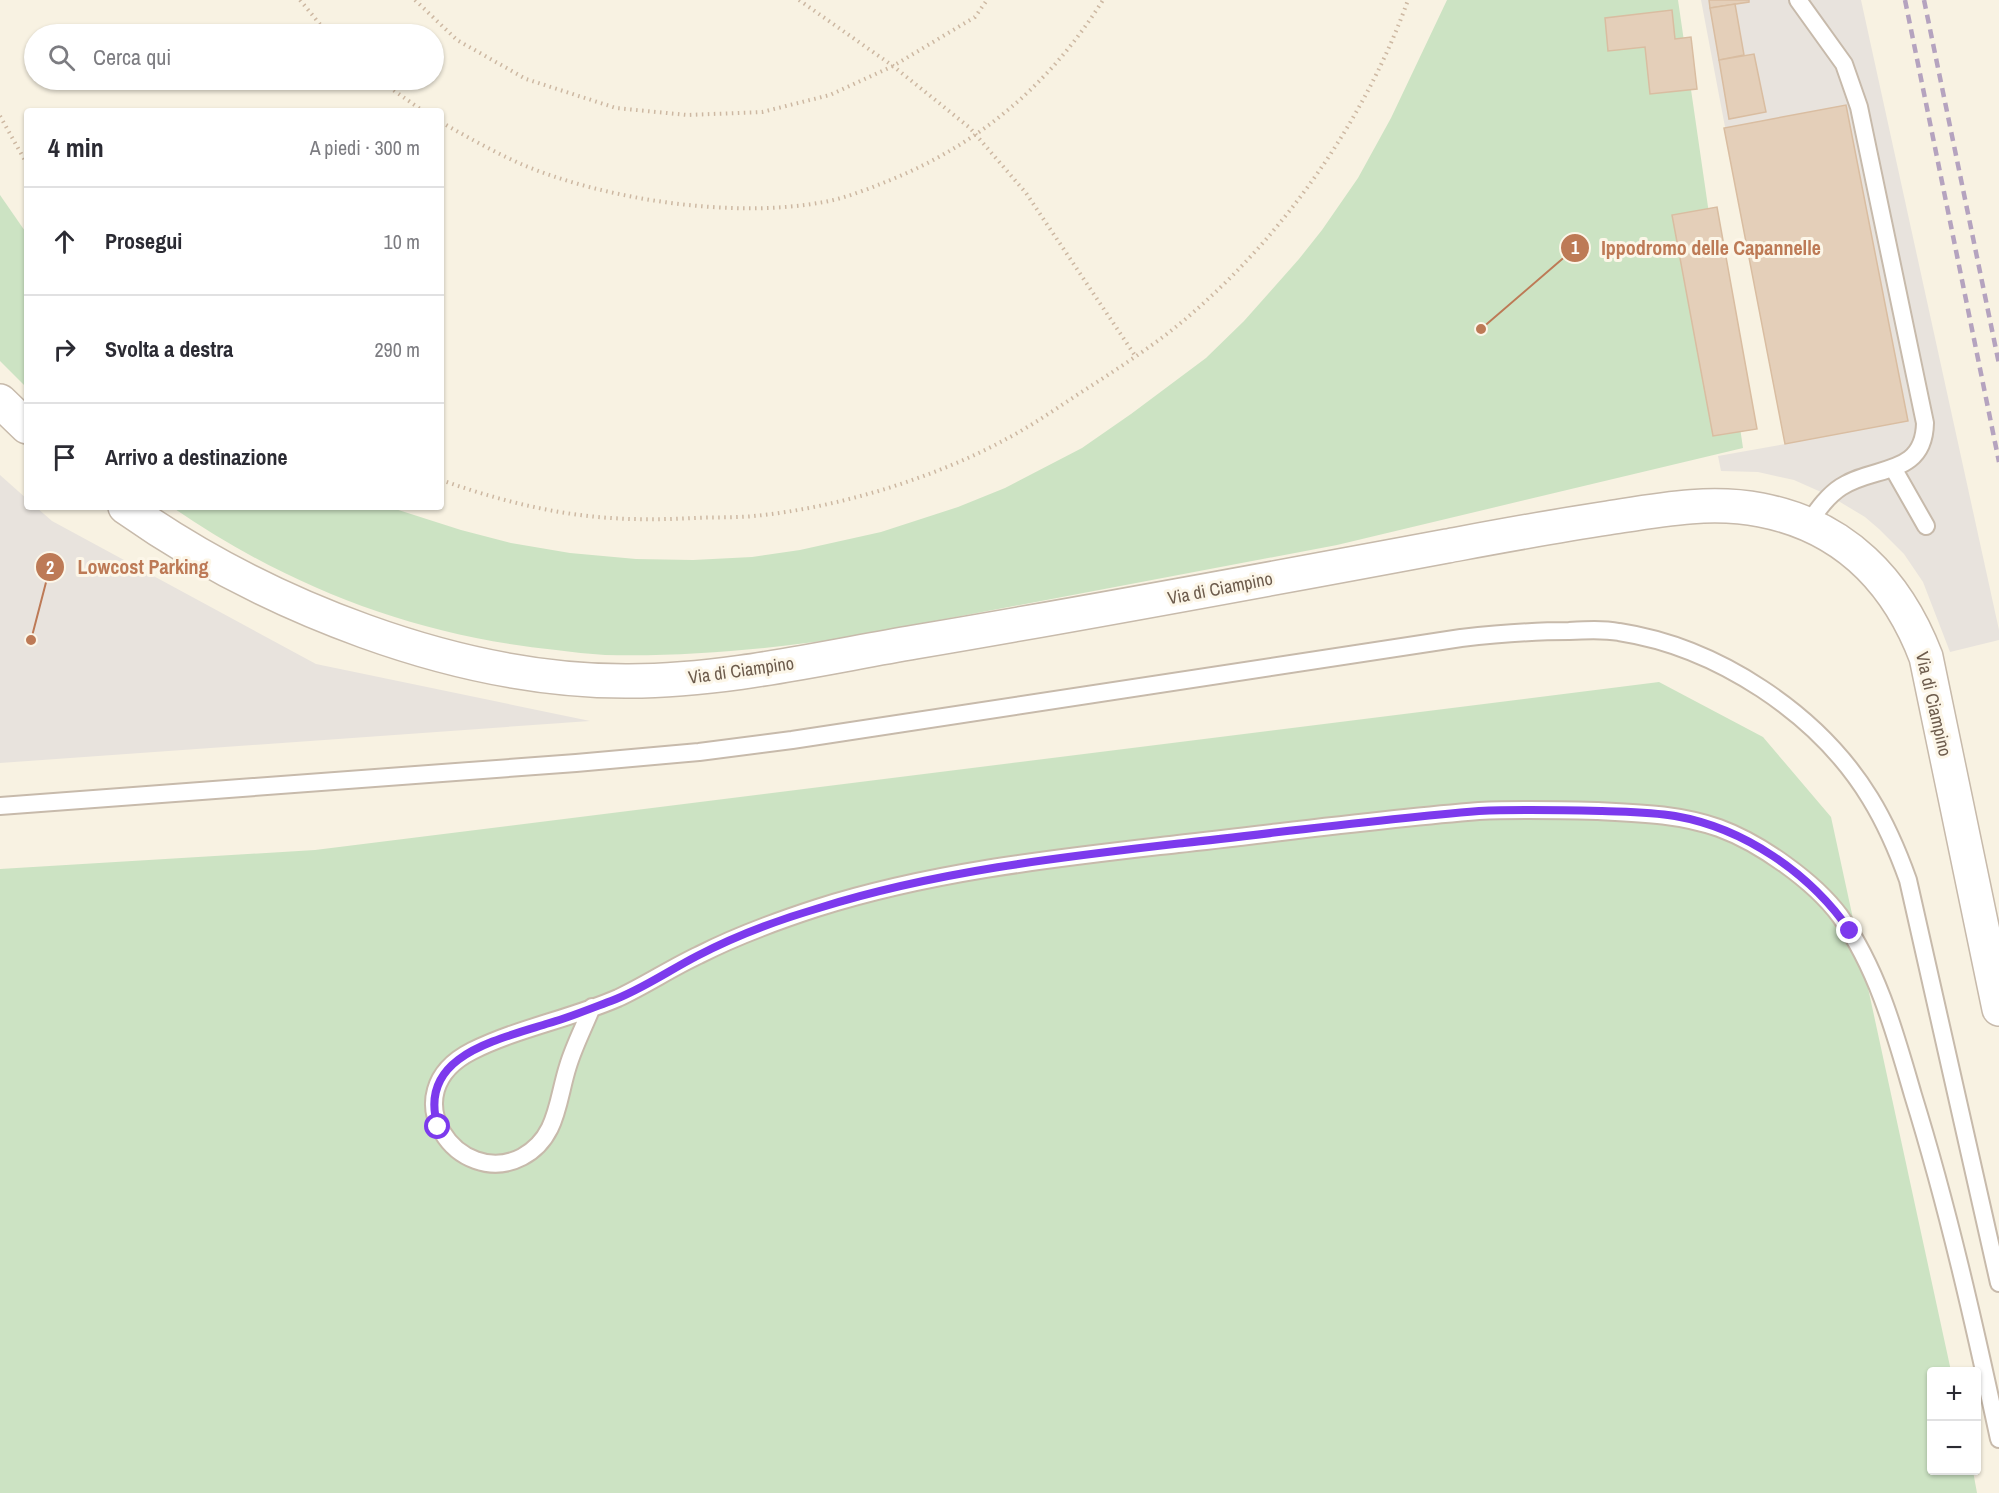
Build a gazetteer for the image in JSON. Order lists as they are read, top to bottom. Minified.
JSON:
{"streets":{"street":["Via di Ciampino"]},"places":["Ippodromo delle Capannelle","Lowcost Parking"],"page":{"search":"Cerca qui","heading":["4 min","A piedi · 300 m"],"list":[["Prosegui","10 m"],["Svolta a destra","290 m"],"Arrivo a destinazione"],"map_buttons":["+","−"]}}
